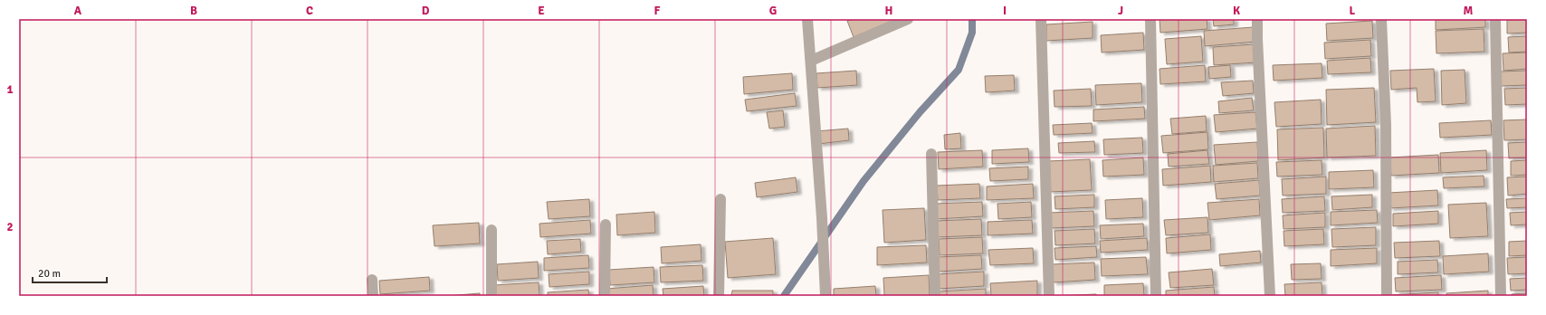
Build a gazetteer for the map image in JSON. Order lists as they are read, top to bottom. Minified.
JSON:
{"scale_bar":"20 m","grid":{"columns":["A","B","C","D","E","F","G","H","I","J","K","L","M"],"rows":["1","2"]}}
